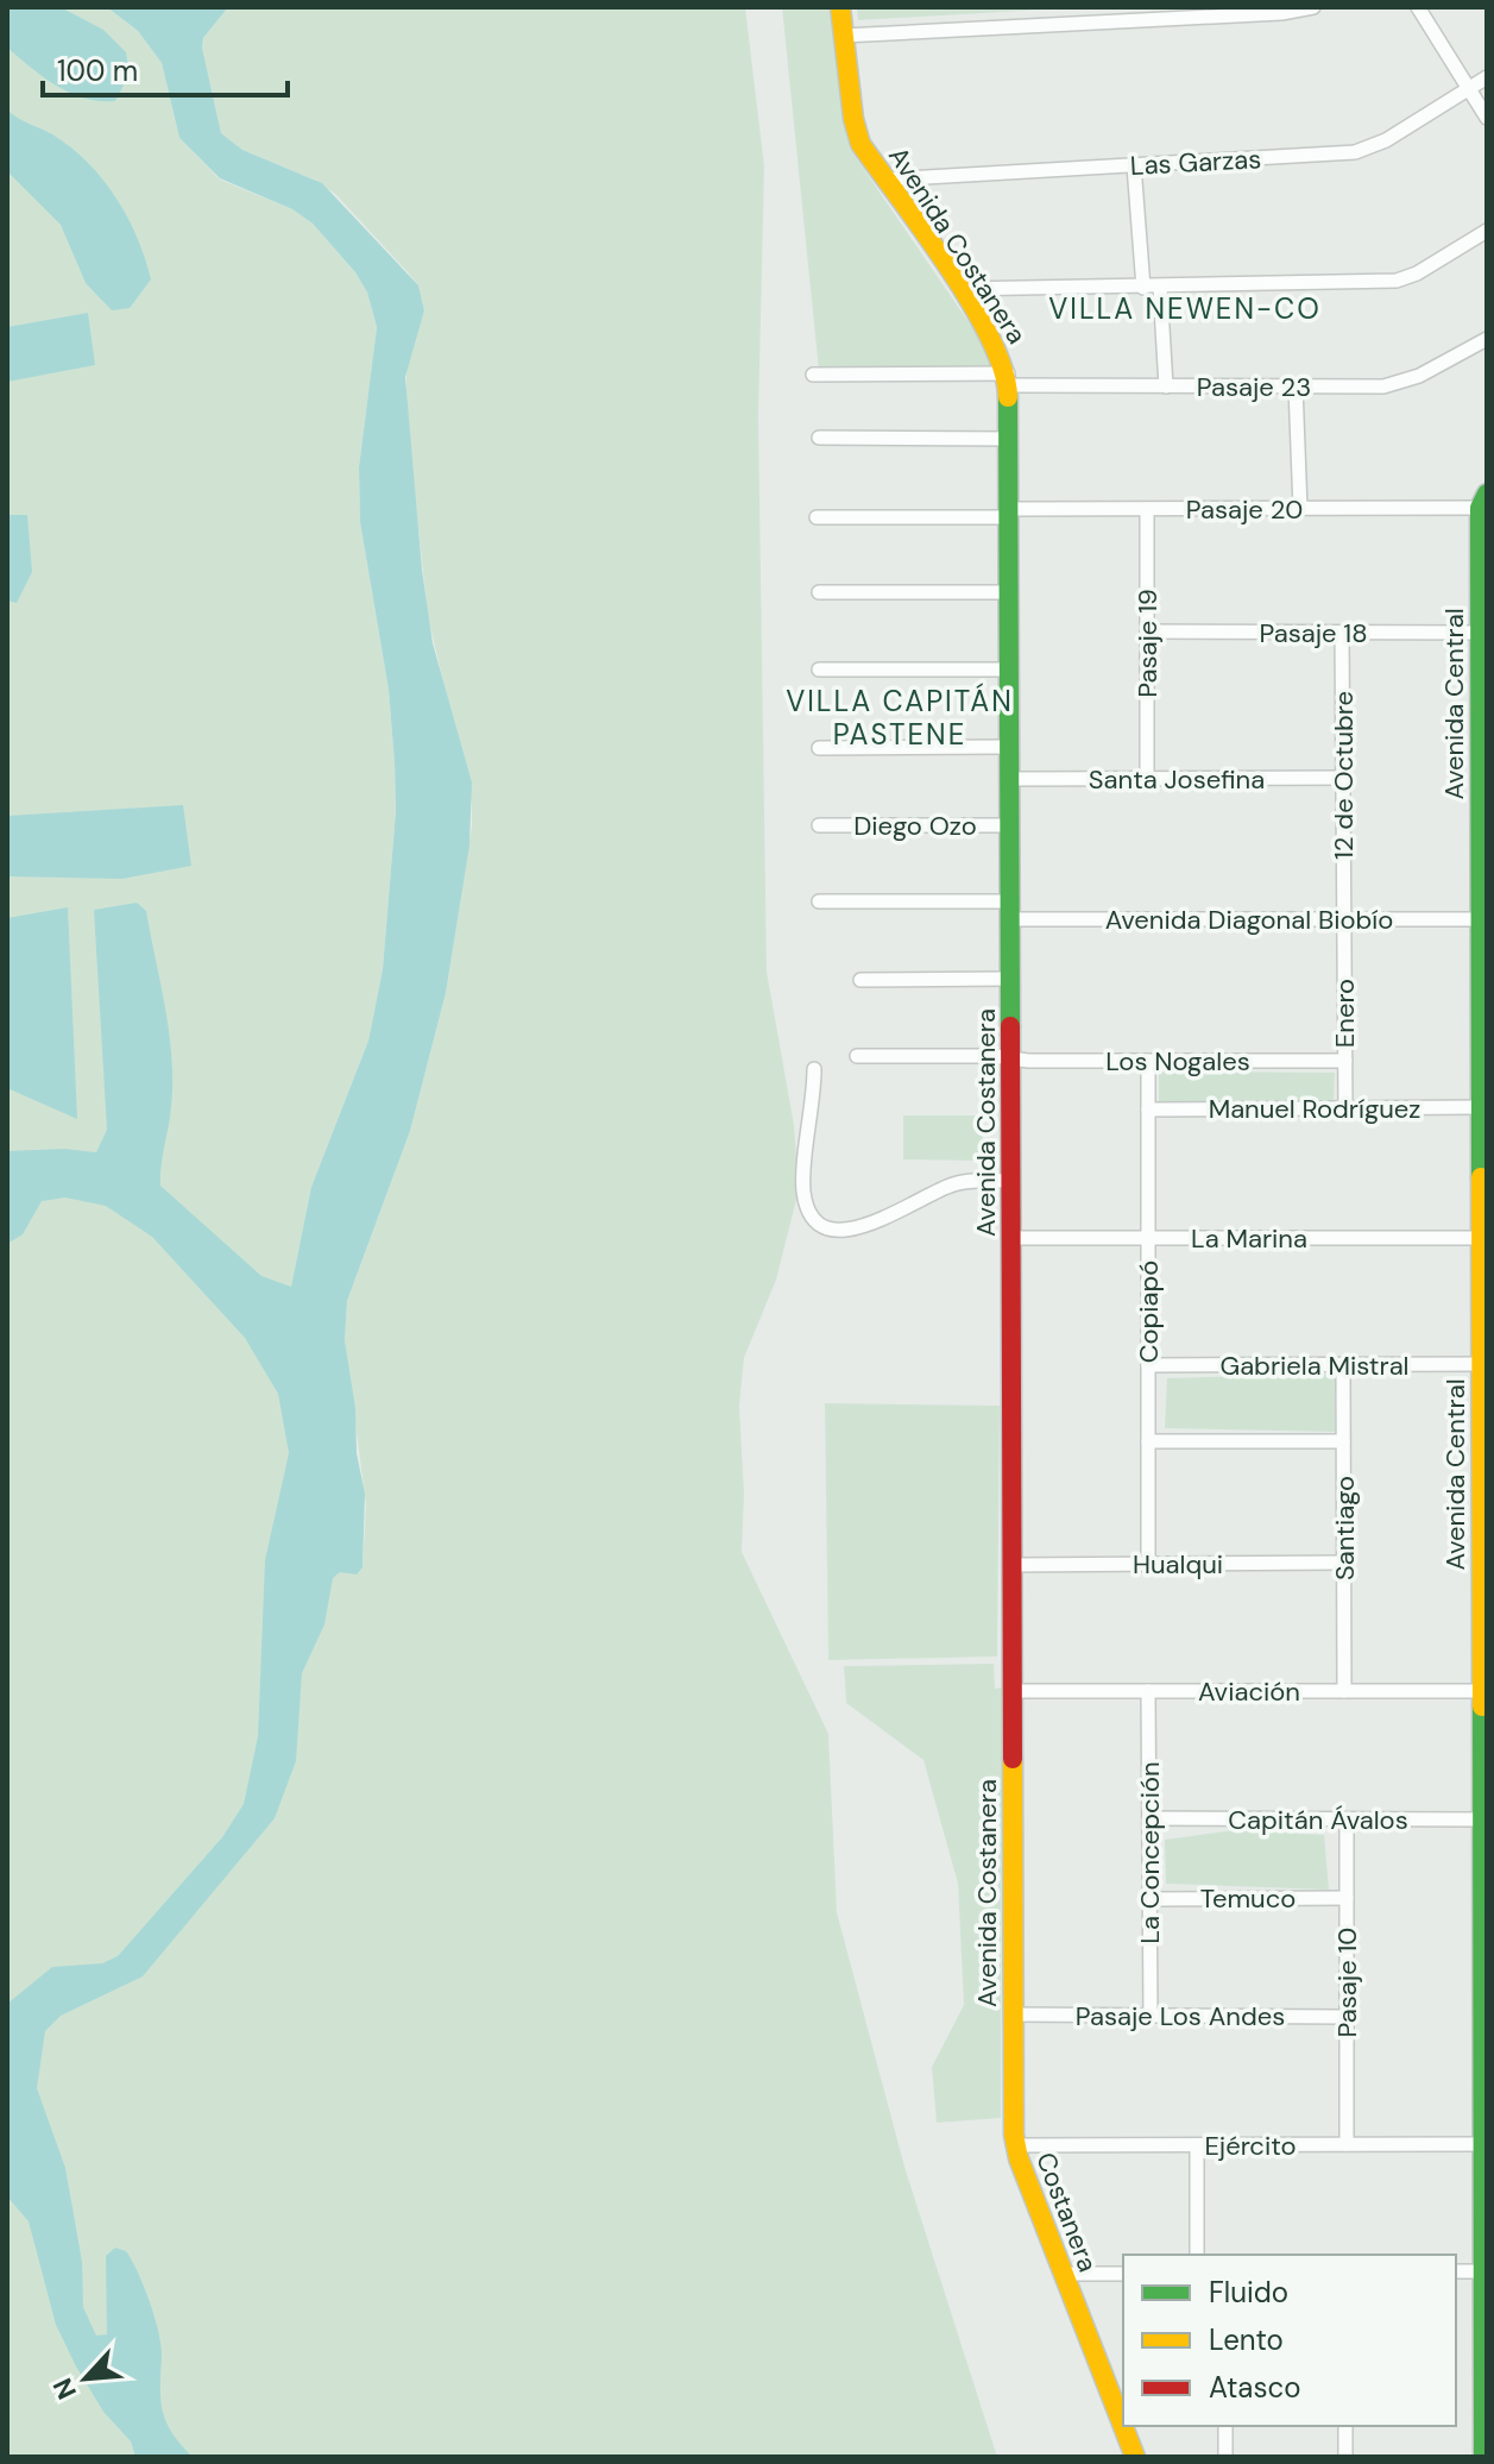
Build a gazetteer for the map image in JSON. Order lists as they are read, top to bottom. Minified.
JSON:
{"streets":{"street":["Las Garzas","Avenida Costanera","Pasaje 23","Pasaje 20","Pasaje 18","Pasaje 19","Avenida Central","12 de Octubre","Santa Josefina","Diego Ozo","Avenida Diagonal Biobío","Enero","Los Nogales","Manuel Rodríguez","La Marina","Copiapó","Gabriela Mistral","Santiago","Hualqui","Aviación","Capitán Ávalos","La Concepción","Temuco","Pasaje 10","Pasaje Los Andes","Ejército","Costanera"]},"crossings":[["Las Garzas","Avenida Costanera"],["Avenida Costanera","Pasaje 23"],["Avenida Costanera","Pasaje 20"],["Avenida Costanera","Santa Josefina"],["Avenida Costanera","Diego Ozo"],["Avenida Costanera","Avenida Diagonal Biobío"],["Avenida Costanera","Los Nogales"],["Avenida Costanera","La Marina"],["Avenida Costanera","Hualqui"],["Avenida Costanera","Aviación"],["Avenida Costanera","Pasaje Los Andes"],["Avenida Costanera","Ejército"],["Avenida Costanera","Costanera"],["Pasaje 20","Pasaje 19"],["Pasaje 20","Avenida Central"],["Pasaje 18","Pasaje 19"],["Pasaje 18","Avenida Central"],["Pasaje 18","12 de Octubre"],["Pasaje 19","Santa Josefina"],["Avenida Central","Avenida Diagonal Biobío"],["Avenida Central","Manuel Rodríguez"],["Avenida Central","La Marina"],["Avenida Central","Gabriela Mistral"],["Avenida Central","Aviación"],["Avenida Central","Capitán Ávalos"],["Avenida Central","Ejército"],["12 de Octubre","Santa Josefina"],["12 de Octubre","Avenida Diagonal Biobío"],["12 de Octubre","Enero"],["Avenida Diagonal Biobío","Enero"],["Enero","Los Nogales"],["Enero","Manuel Rodríguez"],["Los Nogales","Copiapó"],["Manuel Rodríguez","Copiapó"],["La Marina","Copiapó"],["Copiapó","Gabriela Mistral"],["Copiapó","Hualqui"],["Gabriela Mistral","Santiago"],["Santiago","Hualqui"],["Santiago","Aviación"],["Aviación","La Concepción"],["Capitán Ávalos","La Concepción"],["Capitán Ávalos","Pasaje 10"],["La Concepción","Temuco"],["La Concepción","Pasaje Los Andes"],["Temuco","Pasaje 10"],["Pasaje 10","Pasaje Los Andes"],["Pasaje 10","Ejército"],["Ejército","Costanera"]],"districts":["VILLA NEWEN-CO","VILLA CAPITÁN PASTENE"],"legend":["Fluido","Lento","Atasco"],"scale_bar":"100 m","north":"bottom left"}
